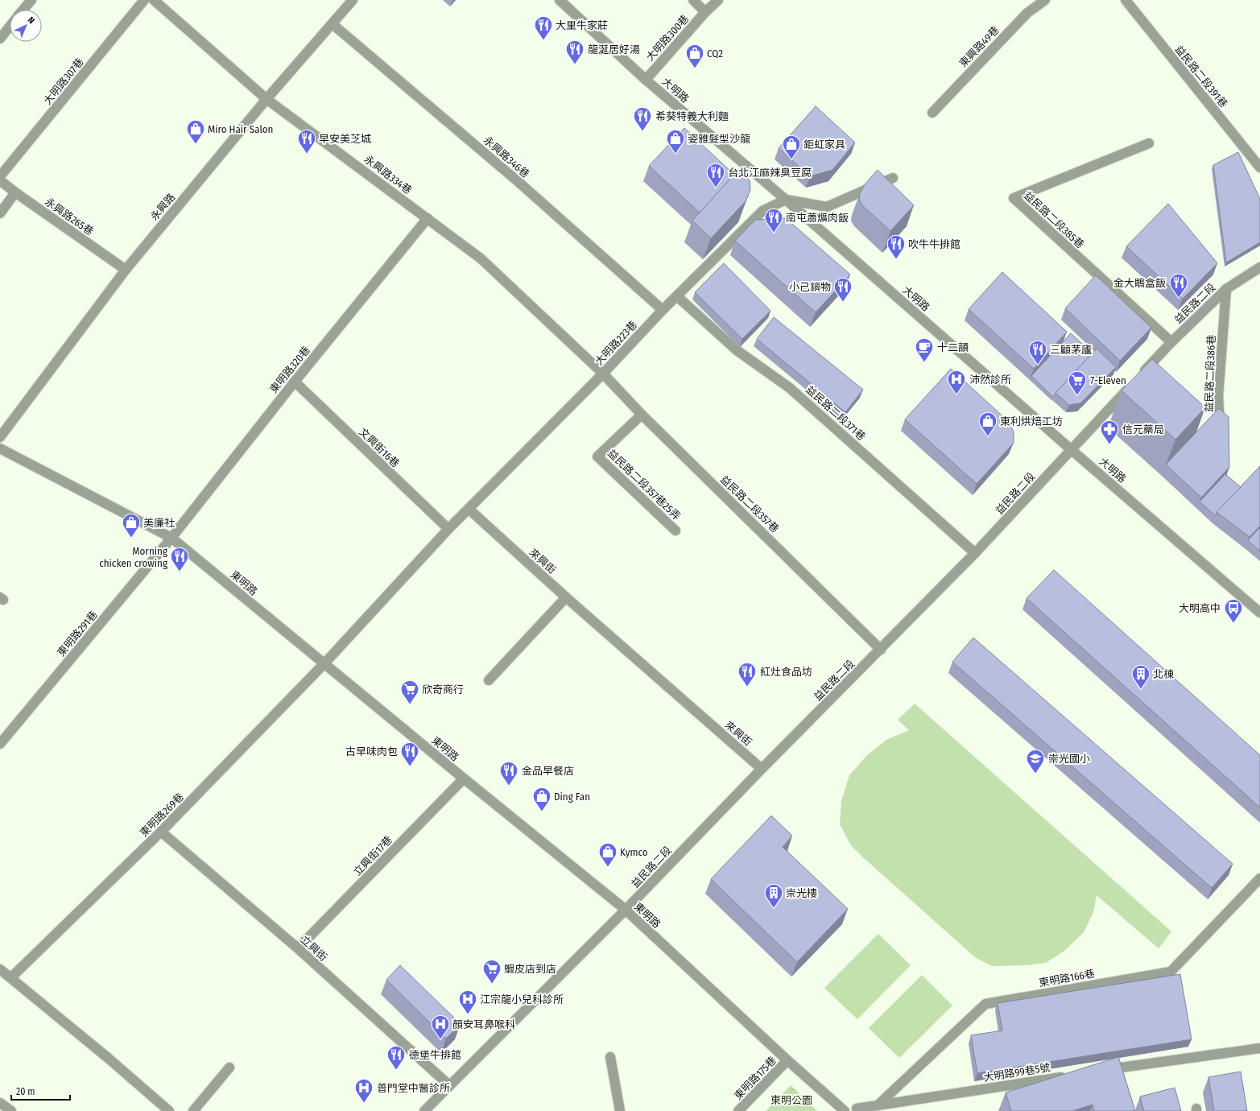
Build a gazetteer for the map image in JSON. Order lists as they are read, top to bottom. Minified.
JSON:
{"streets":{"street":["大明路300巷","東興路49巷","益民路二段391巷","大明路307巷","大明路","永興路346巷","永興路334巷","永興路","永興路265巷","益民路二段385巷","益民路二段","大明路223巷","東明路320巷","益民路二段386巷","益民路二段371巷","文興街16巷","益民路二段357巷25弄","益民路二段357巷","來興街","東明路","東明路291巷","東明路269巷","立興街17巷","立興街","東明路166巷","大明路99巷5號","東明路175巷"]},"crossings":[["大明路300巷","大明路"],["大明路","益民路二段"],["大明路","大明路223巷"],["永興路346巷","永興路"],["永興路346巷","大明路223巷"],["永興路334巷","永興路"],["永興路334巷","大明路223巷"],["永興路334巷","東明路320巷"],["永興路334巷","益民路二段357巷"],["永興路","永興路265巷"],["益民路二段385巷","益民路二段"],["益民路二段","益民路二段386巷"],["益民路二段","益民路二段371巷"],["益民路二段","益民路二段357巷"],["益民路二段","來興街"],["益民路二段","東明路"],["益民路二段","立興街"],["大明路223巷","益民路二段371巷"],["大明路223巷","益民路二段357巷"],["大明路223巷","來興街"],["東明路320巷","文興街16巷"],["東明路320巷","東明路"],["東明路320巷","東明路291巷"],["益民路二段357巷25弄","益民路二段357巷"],["東明路","東明路291巷"],["東明路","東明路269巷"],["東明路","立興街17巷"],["東明路","東明路175巷"],["東明路269巷","立興街"],["立興街17巷","立興街"],["東明路166巷","大明路99巷5號"]],"parks":["東明公園"],"places":{"restaurant":["大里牛家莊","龍涎居好湯","希葵特義大利麵","早安美芝城","台北江麻辣臭豆腐","南屯蕭爌肉飯","吹牛牛排館","金大鵰盒飯","小己鍋物","三顧茅廬","Morning chicken crowing","紅灶食品坊","古早味肉包","金品早餐店","德堡牛排館"],"shop":["CQ2","Miro Hair Salon","姿雅髮型沙龍","鉅虹家具","東利烘焙工坊","美廉社","Ding Fan","Kymco"],"cafe":["十二韻"],"hospital":["沛然診所","江宗龍小兒科診所","顏安耳鼻喉科","普門堂中醫診所"],"supermarket":["7-Eleven","欣奇商行","蝦皮店到店"],"pharmacy":["信元藥局"],"bus stop":["大明高中"],"building":["北棟","崇光樓"],"school or university":["崇光國小"]},"scale_bar":"20 m","north":"top right"}
